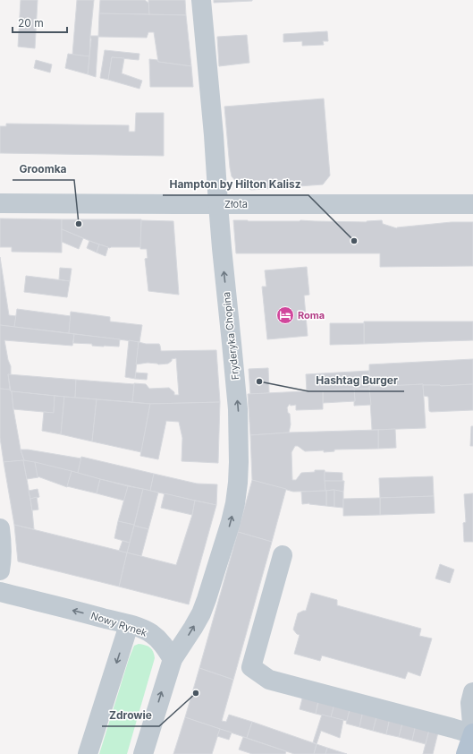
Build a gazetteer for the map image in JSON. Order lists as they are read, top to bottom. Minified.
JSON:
{"streets":{"street":["Złota","Fryderyka Chopina","Nowy Rynek"]},"crossings":[["Złota","Fryderyka Chopina"],["Fryderyka Chopina","Nowy Rynek"]],"one_way":["Fryderyka Chopina","Nowy Rynek"],"places":{"other":["Groomka","Hampton by Hilton Kalisz","Hashtag Burger","Zdrowie"],"hotel":["Roma"]},"scale_bar":"20 m"}
